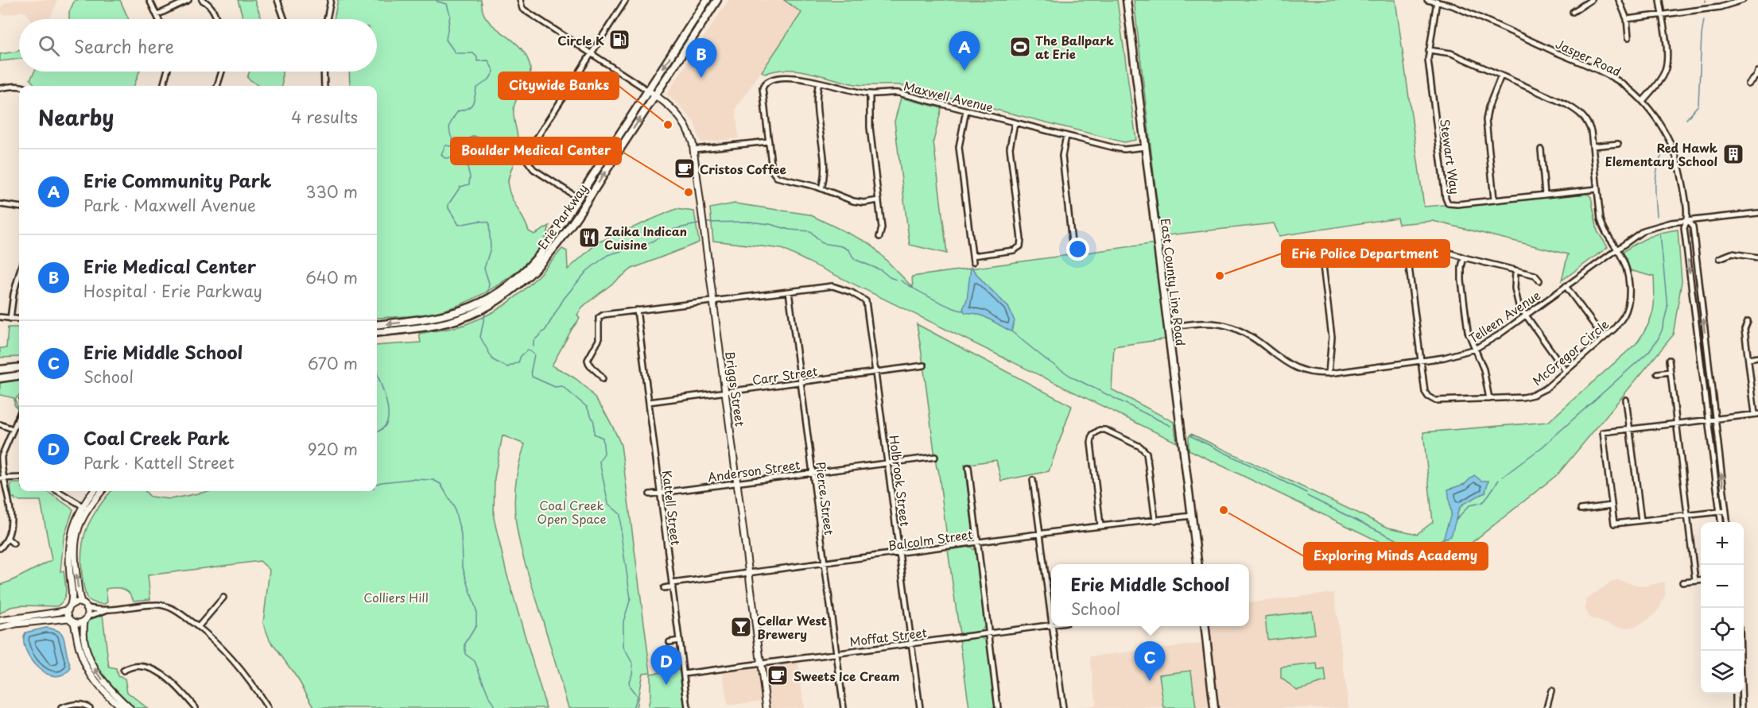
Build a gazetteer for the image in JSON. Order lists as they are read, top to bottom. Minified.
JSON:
{"streets":{"main road":["Erie Parkway","East County Line Road"],"street":["Jasper Road","Maxwell Avenue","Stewart Way","Telleen Avenue","McGregor Circle","Carr Street","Briggs Street","Anderson Street","Holbrook Street","Pierce Street","Kattell Street","Balcolm Street","Moffat Street"]},"crossings":[["Jasper Road","Telleen Avenue"],["Maxwell Avenue","East County Line Road"],["Stewart Way","McGregor Circle"],["Erie Parkway","Briggs Street"],["East County Line Road","Telleen Avenue"],["East County Line Road","Balcolm Street"],["Telleen Avenue","McGregor Circle"],["Carr Street","Briggs Street"],["Carr Street","Holbrook Street"],["Carr Street","Pierce Street"],["Carr Street","Kattell Street"],["Briggs Street","Anderson Street"],["Briggs Street","Balcolm Street"],["Briggs Street","Moffat Street"],["Anderson Street","Holbrook Street"],["Anderson Street","Pierce Street"],["Anderson Street","Kattell Street"],["Holbrook Street","Pierce Street"],["Holbrook Street","Balcolm Street"],["Holbrook Street","Moffat Street"],["Pierce Street","Balcolm Street"],["Pierce Street","Moffat Street"],["Kattell Street","Balcolm Street"],["Kattell Street","Moffat Street"]],"parks":["Coal Creek Open Space","Colliers Hill"],"places":{"fuel station":["Circle K"],"sports":["The Ballpark at Erie"],"other":["Citywide Banks","Boulder Medical Center","Erie Police Department","Exploring Minds Academy"],"building":["Red Hawk Elementary School"],"cafe":["Cristos Coffee","Sweets Ice Cream"],"restaurant":["Zaika Indican Cuisine"],"bar":["Cellar West Brewery"]},"page":{"search":"Search here","pins":["A","B","C","D"],"heading":["Nearby","4 results"],"list":[{"mark":"A","name":"Erie Community Park","note":"Park · Maxwell Avenue","value":"330 m"},{"mark":"B","name":"Erie Medical Center","note":"Hospital · Erie Parkway","value":"640 m"},{"mark":"C","name":"Erie Middle School","note":"School","value":"670 m"},{"mark":"D","name":"Coal Creek Park","note":"Park · Kattell Street","value":"920 m"}],"map_buttons":["+","−"],"popup":["Erie Middle School","School"]}}
